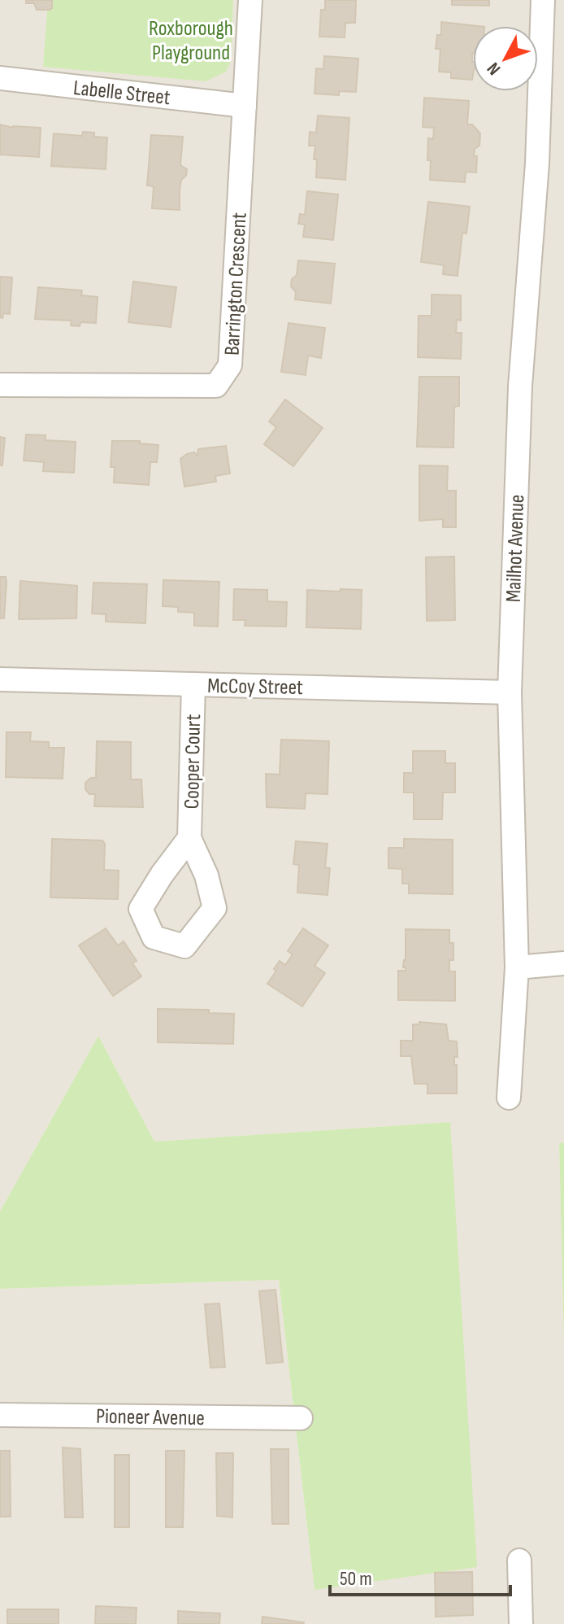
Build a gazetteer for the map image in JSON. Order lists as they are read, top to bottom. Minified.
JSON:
{"streets":{"street":["Labelle Street","Barrington Crescent","Mailhot Avenue","McCoy Street","Cooper Court","Pioneer Avenue"]},"crossings":[["Labelle Street","Barrington Crescent"],["Mailhot Avenue","McCoy Street"],["McCoy Street","Cooper Court"]],"parks":["Roxborough Playground"],"scale_bar":"50 m","north":"bottom left"}
